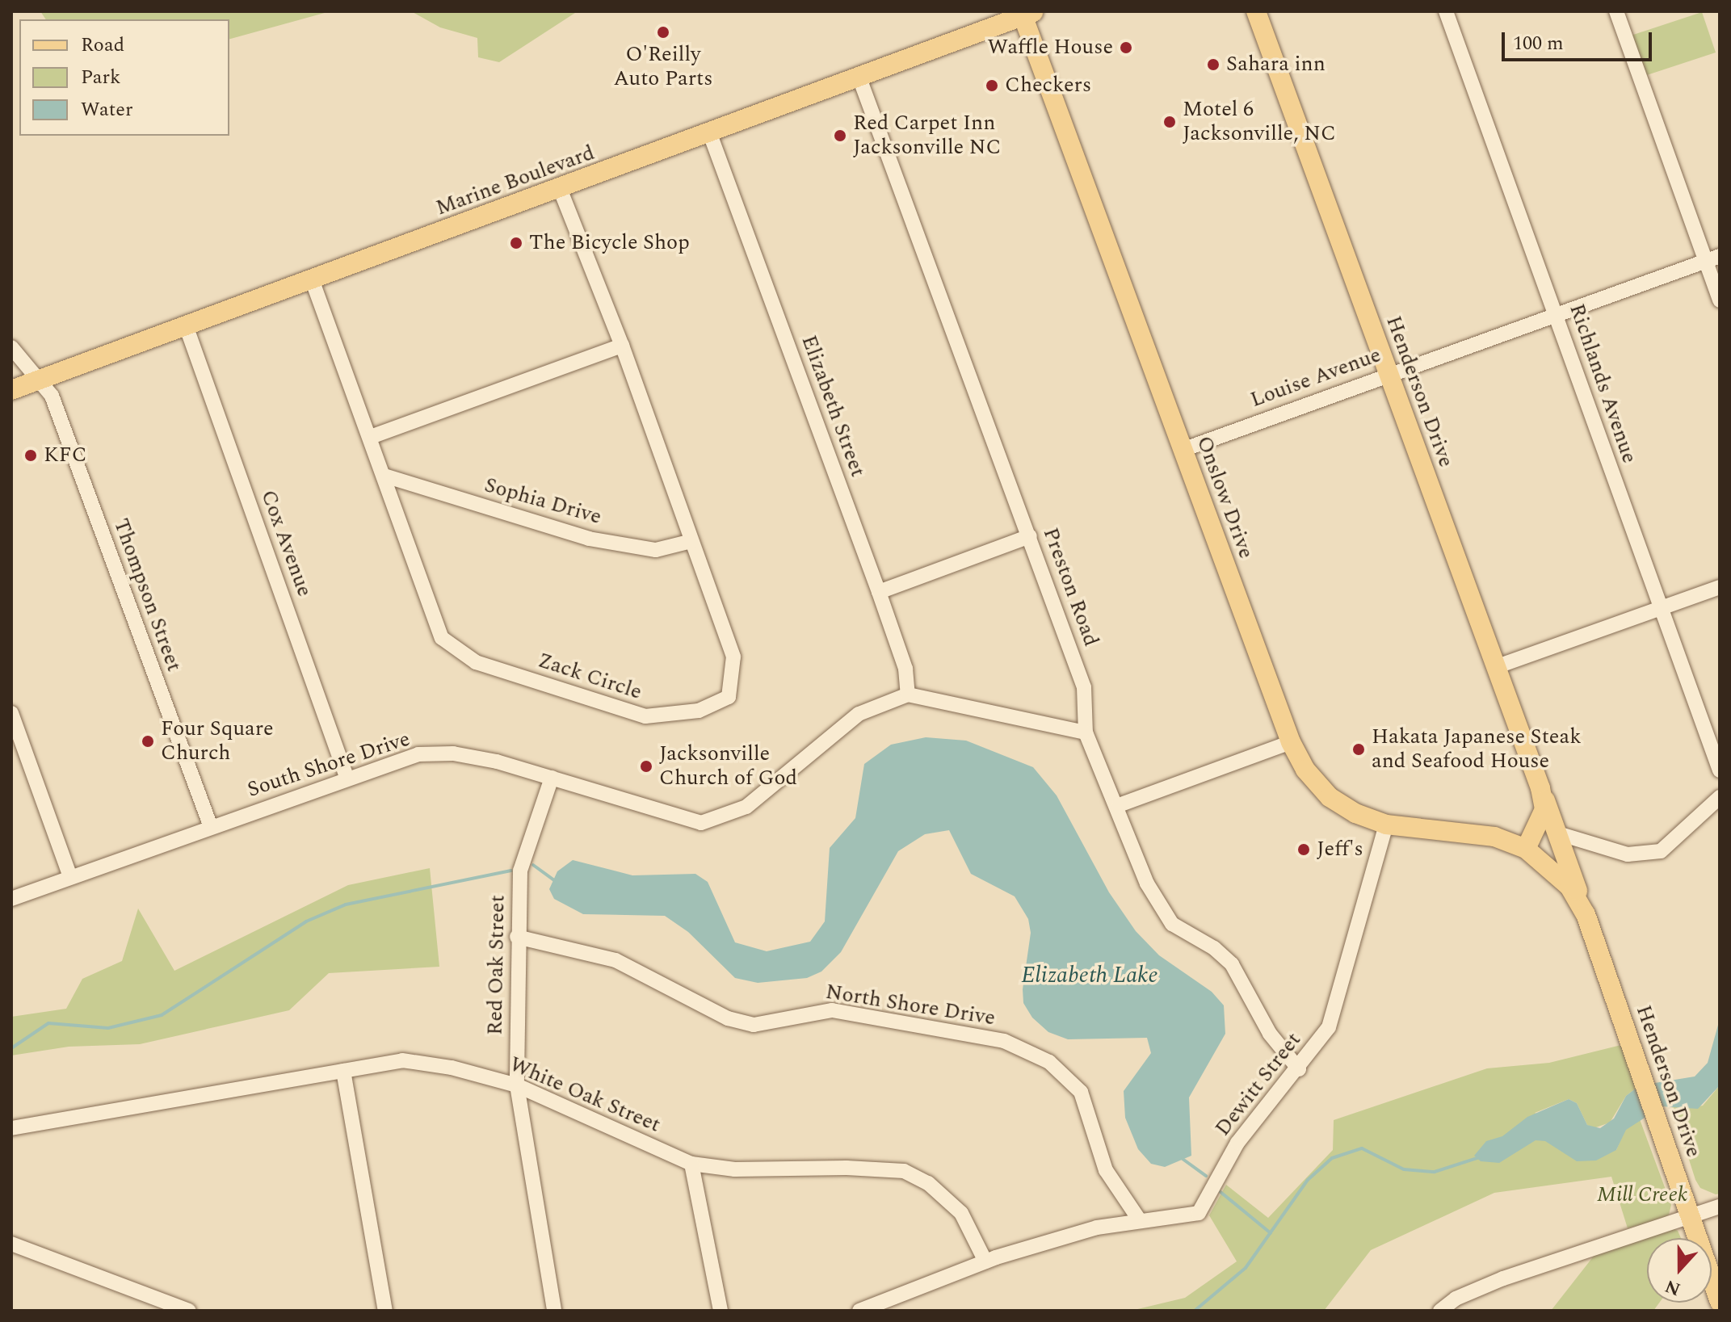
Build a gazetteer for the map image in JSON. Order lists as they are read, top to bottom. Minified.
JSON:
{"streets":{"main road":["Marine Boulevard","Henderson Drive","Onslow Drive"],"street":["Louise Avenue","Richlands Avenue","Elizabeth Street","Sophia Drive","Cox Avenue","Preston Road","Thompson Street","Zack Circle","South Shore Drive","Red Oak Street","North Shore Drive","Dewitt Street","White Oak Street"]},"crossings":[["Marine Boulevard","Elizabeth Street"],["Marine Boulevard","Onslow Drive"],["Marine Boulevard","Cox Avenue"],["Marine Boulevard","Preston Road"],["Marine Boulevard","Thompson Street"],["Marine Boulevard","Zack Circle"],["Louise Avenue","Richlands Avenue"],["Louise Avenue","Henderson Drive"],["Louise Avenue","Onslow Drive"],["Henderson Drive","Onslow Drive"],["Elizabeth Street","South Shore Drive"],["Onslow Drive","Dewitt Street"],["Sophia Drive","Zack Circle"],["Cox Avenue","South Shore Drive"],["Preston Road","Dewitt Street"],["Thompson Street","South Shore Drive"],["South Shore Drive","Red Oak Street"],["Red Oak Street","North Shore Drive"],["Red Oak Street","White Oak Street"],["North Shore Drive","Dewitt Street"],["Dewitt Street","White Oak Street"]],"water":["Elizabeth Lake"],"parks":["Mill Creek"],"places":["O'Reilly Auto Parts","Waffle House","Sahara inn","Checkers","Motel 6 Jacksonville, NC","Red Carpet Inn Jacksonville NC","The Bicycle Shop","KFC","Four Square Church","Hakata Japanese Steak and Seafood House","Jacksonville Church of God","Jeff's"],"legend":["Road","Park","Water"],"scale_bar":"100 m","north":"bottom"}
